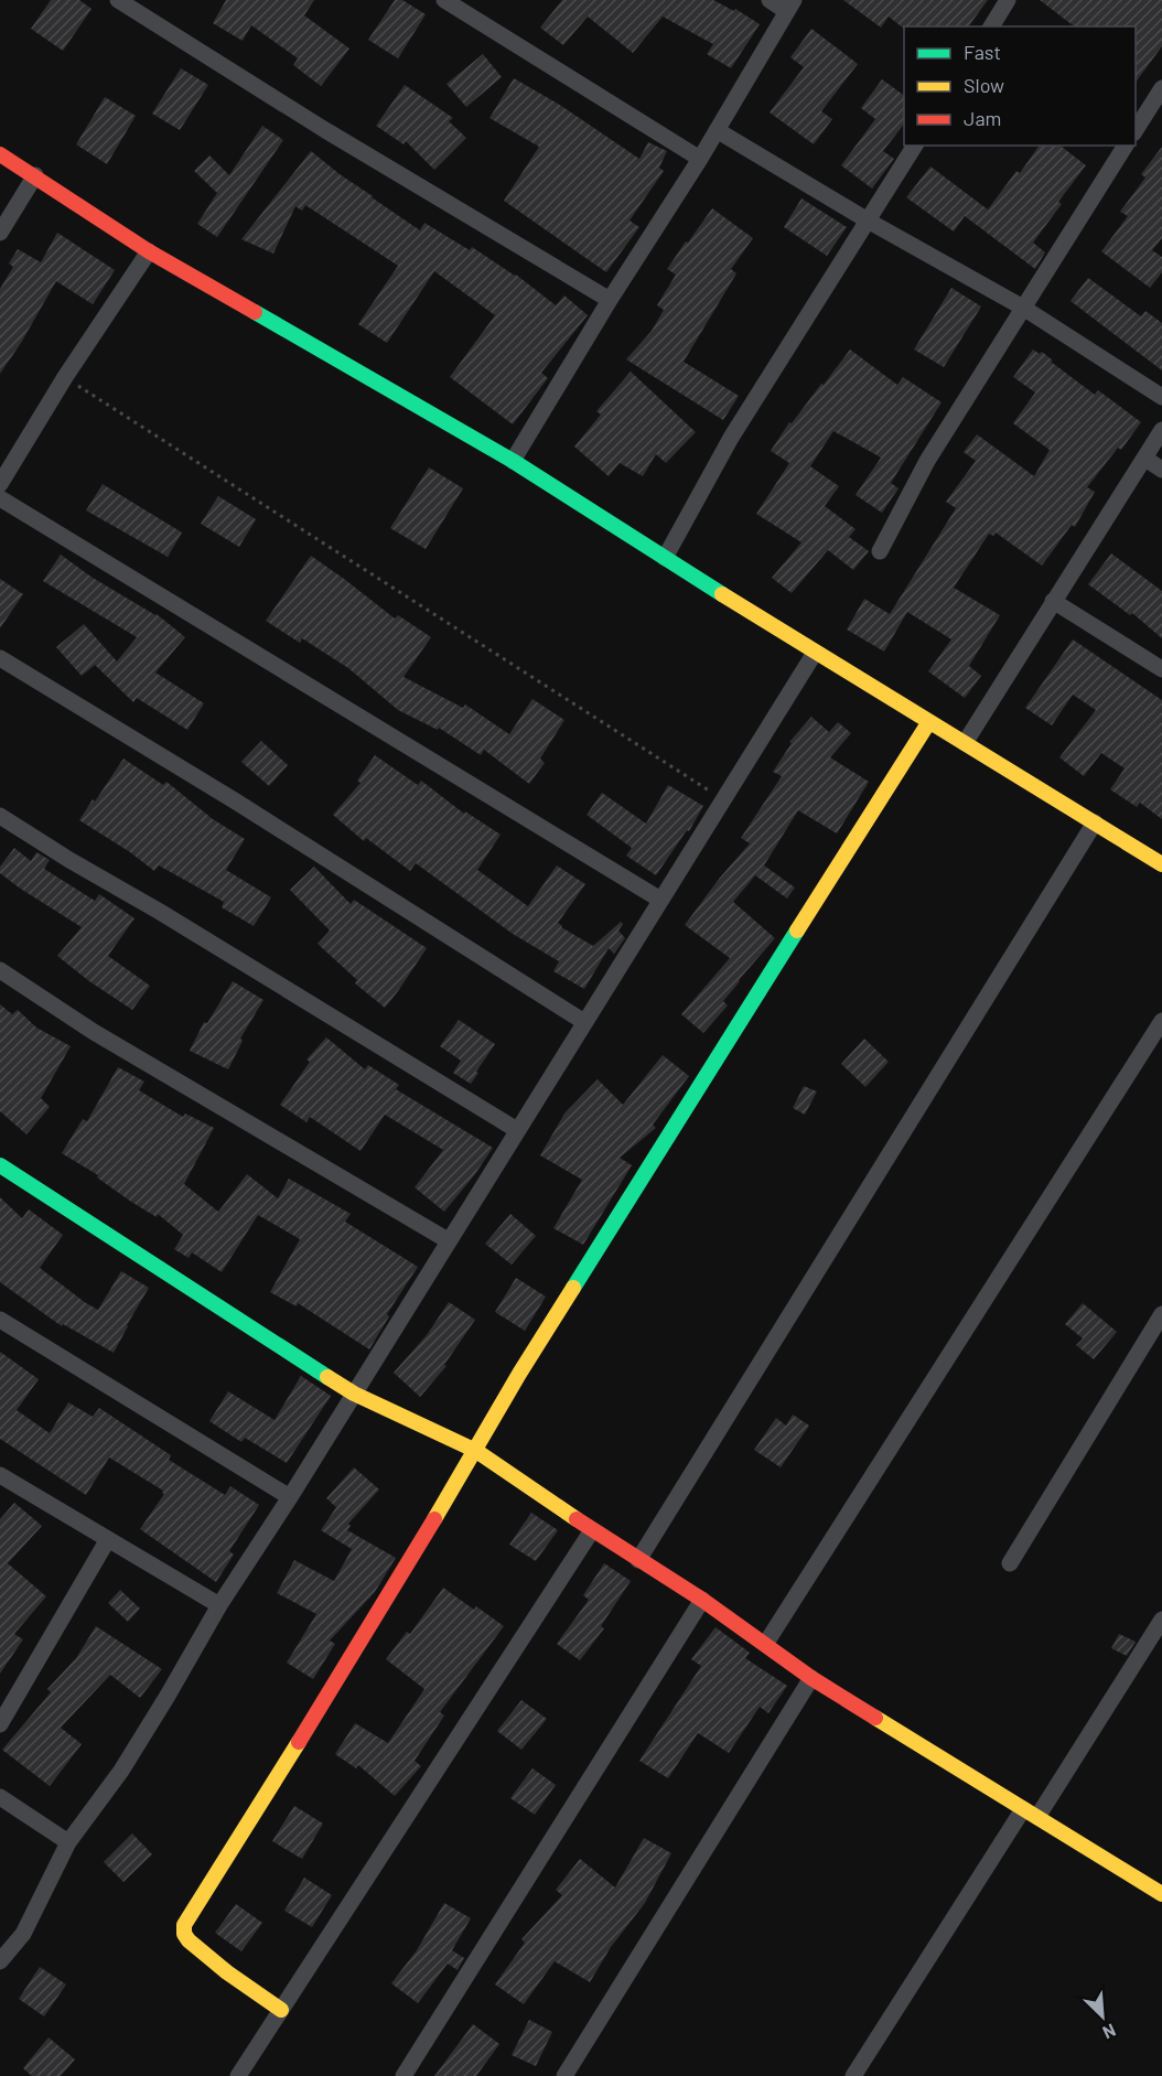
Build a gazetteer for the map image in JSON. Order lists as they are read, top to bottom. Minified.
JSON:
{"legend":["Fast","Slow","Jam"],"north":"bottom right"}
